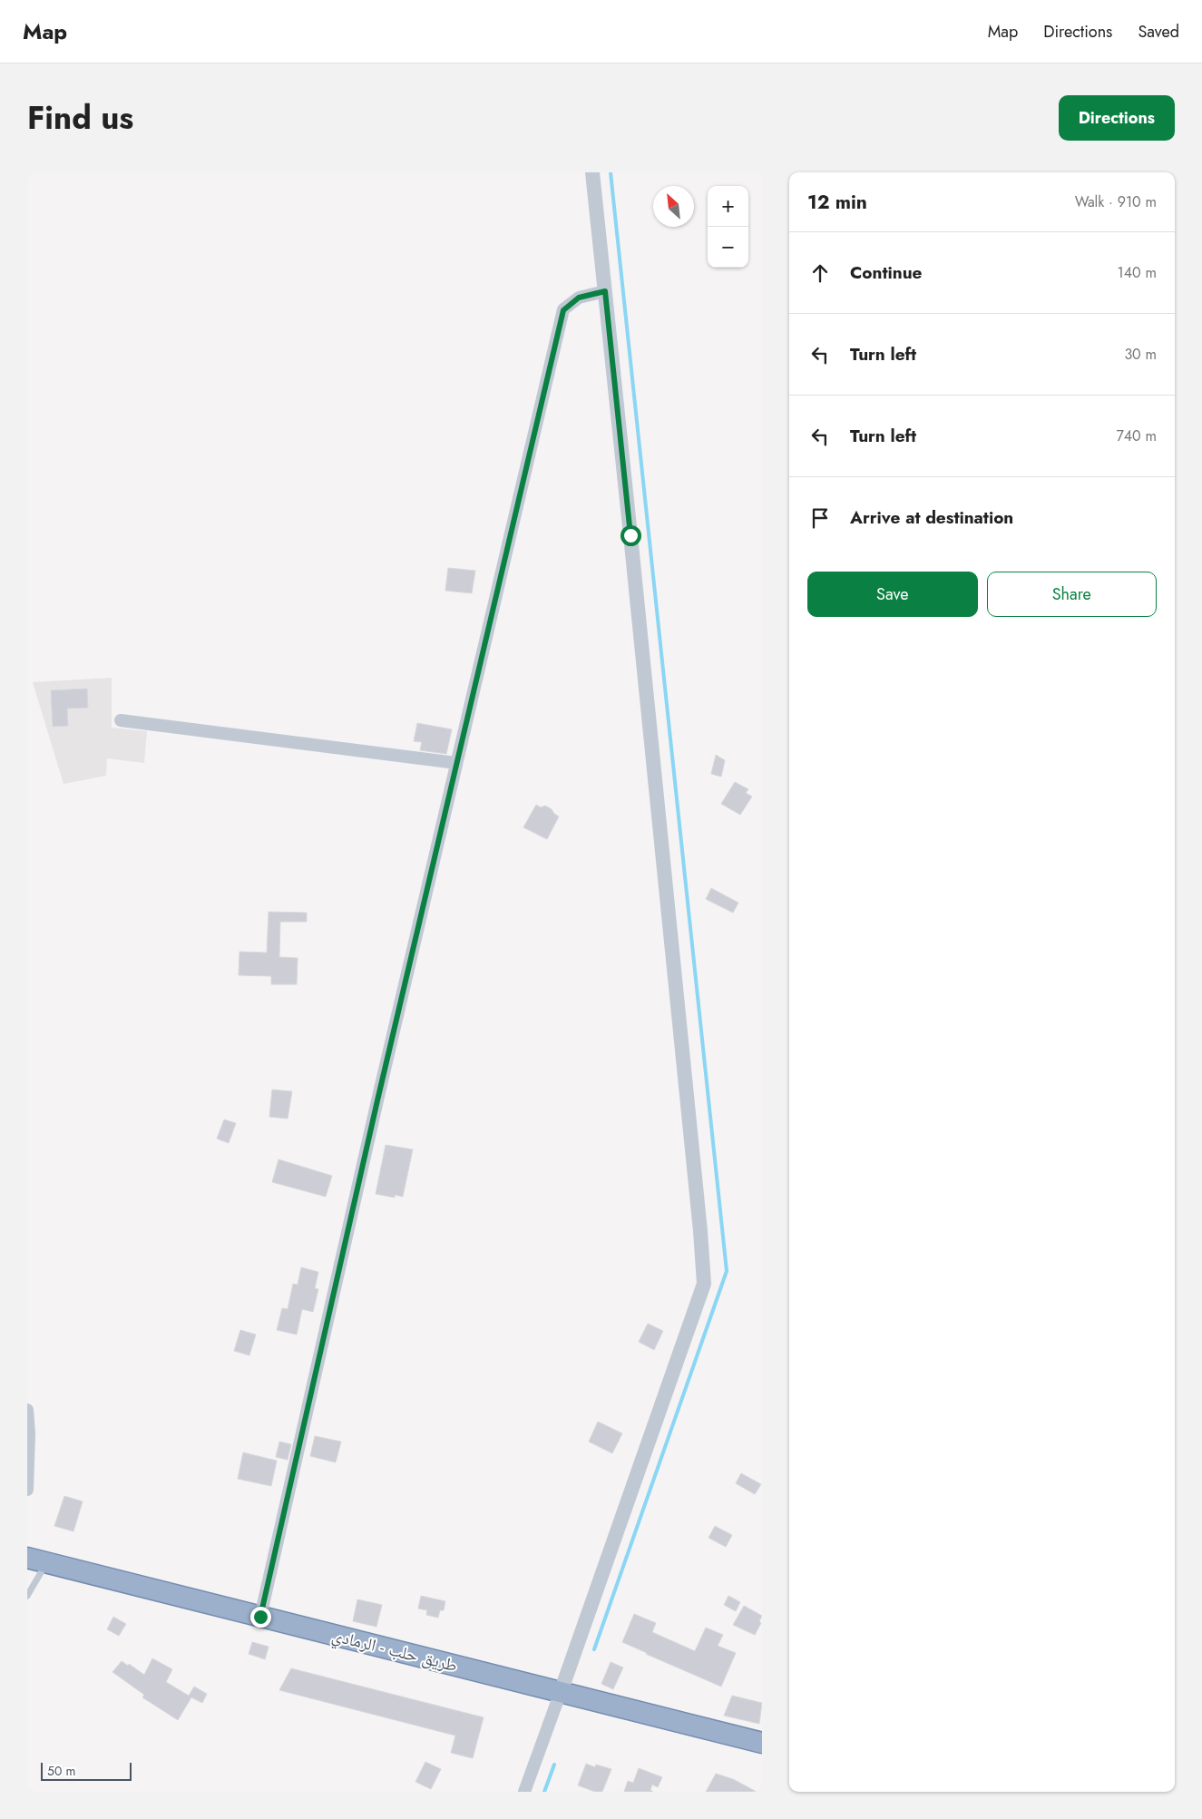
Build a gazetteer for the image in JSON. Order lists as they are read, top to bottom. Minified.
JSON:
{"streets":{"highway":["طريق حلب - الرمادي"]},"scale_bar":"50 m","north":"top left","page":{"header":"Map","nav":["Map","Directions","Saved"],"title":"Find us","buttons":["Directions",["Save","Share"]],"heading":["12 min","Walk · 910 m"],"map_buttons":["+","−"],"list":[["Continue","140 m"],["Turn left","30 m"],["Turn left","740 m"],"Arrive at destination"],"scale":"50 m"}}
